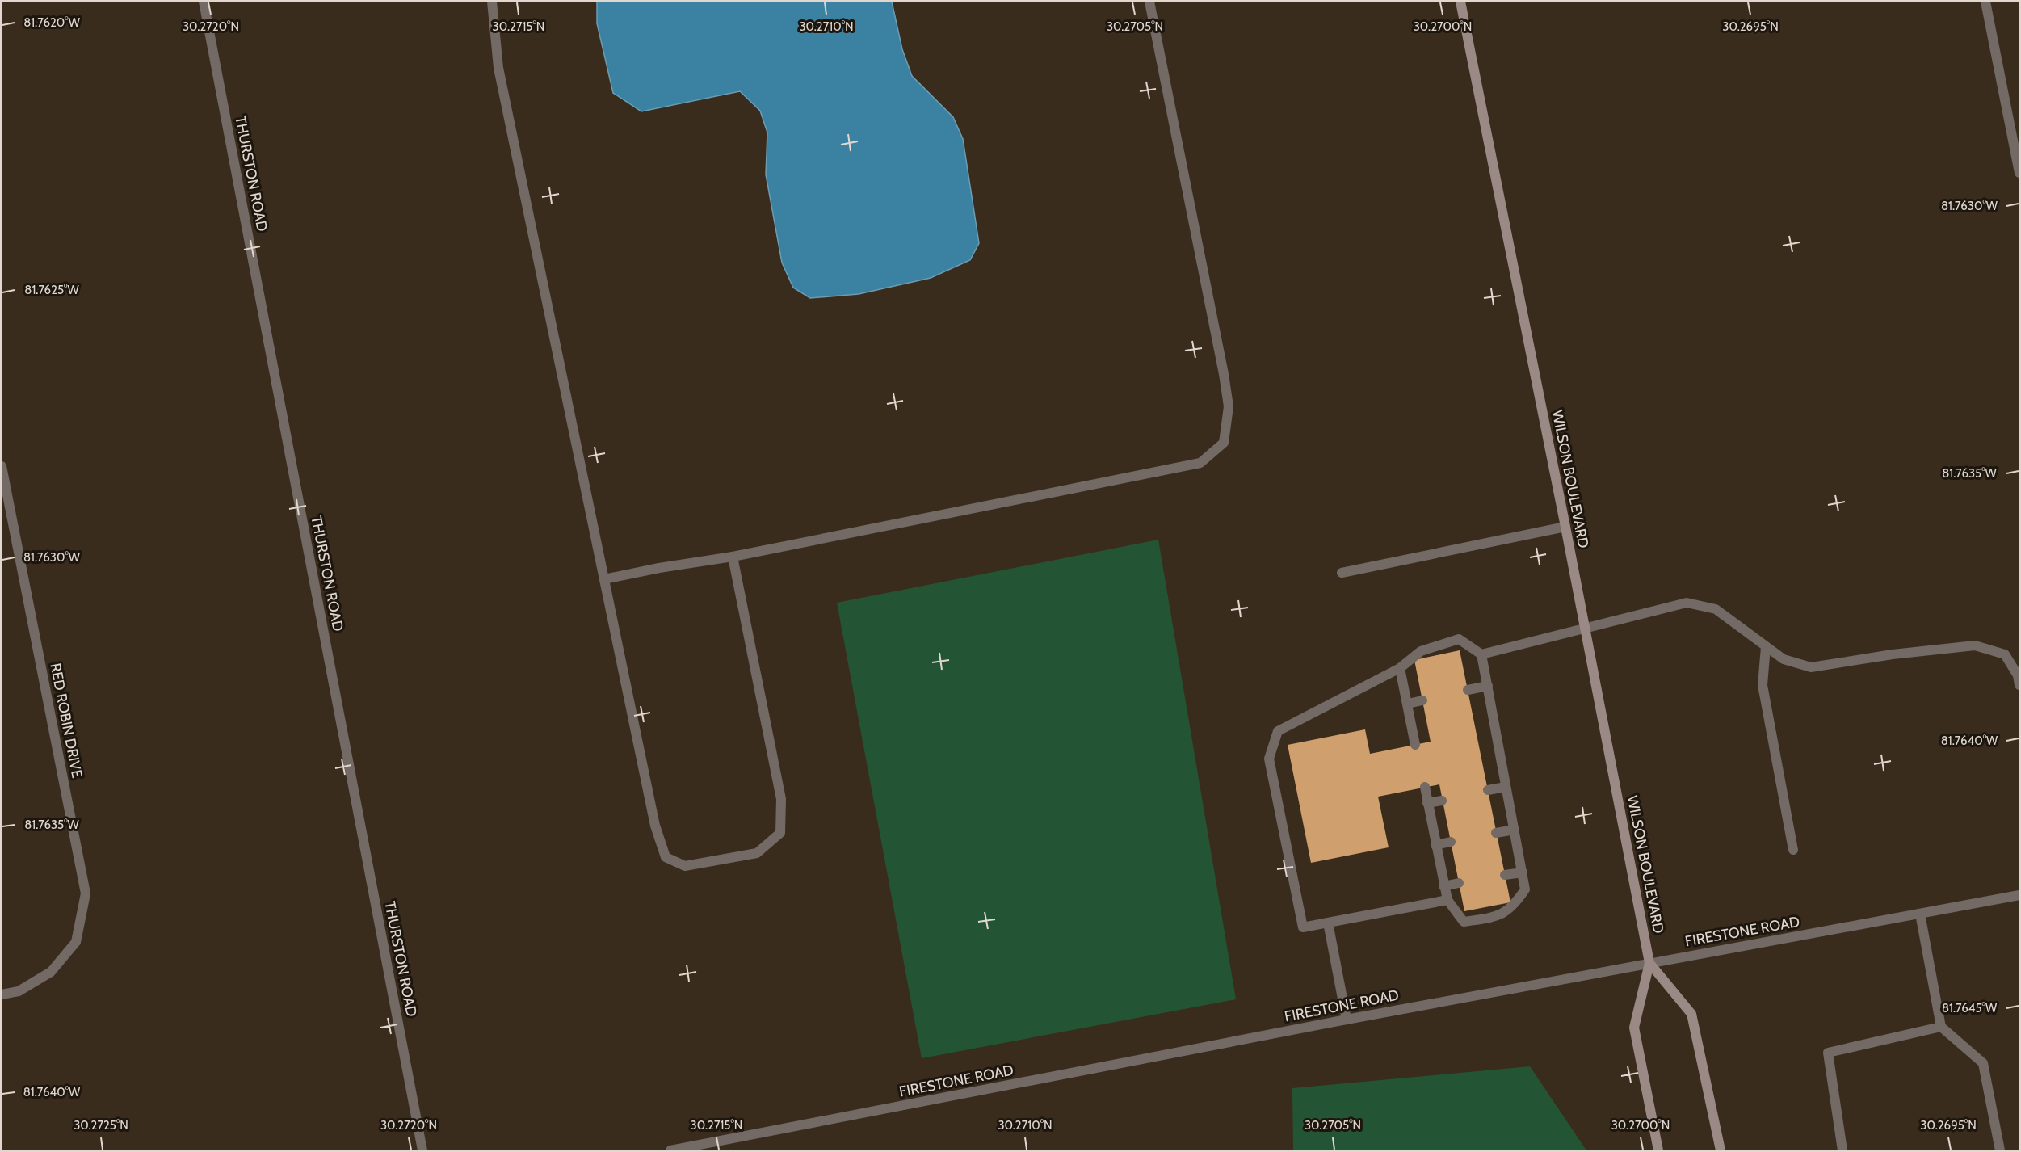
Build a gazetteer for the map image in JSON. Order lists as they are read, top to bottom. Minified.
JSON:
{"streets":{"main road":["WILSON BOULEVARD"],"street":["THURSTON ROAD","RED ROBIN DRIVE","FIRESTONE ROAD"]},"crossings":[["WILSON BOULEVARD","FIRESTONE ROAD"]],"coordinates":["81.7620°W","30.2720°N","30.2715°N","30.2710°N","30.2705°N","30.2700°N","30.2695°N","81.7630°W","81.7625°W","81.7635°W","81.7640°W","81.7645°W","30.2725°N"]}
